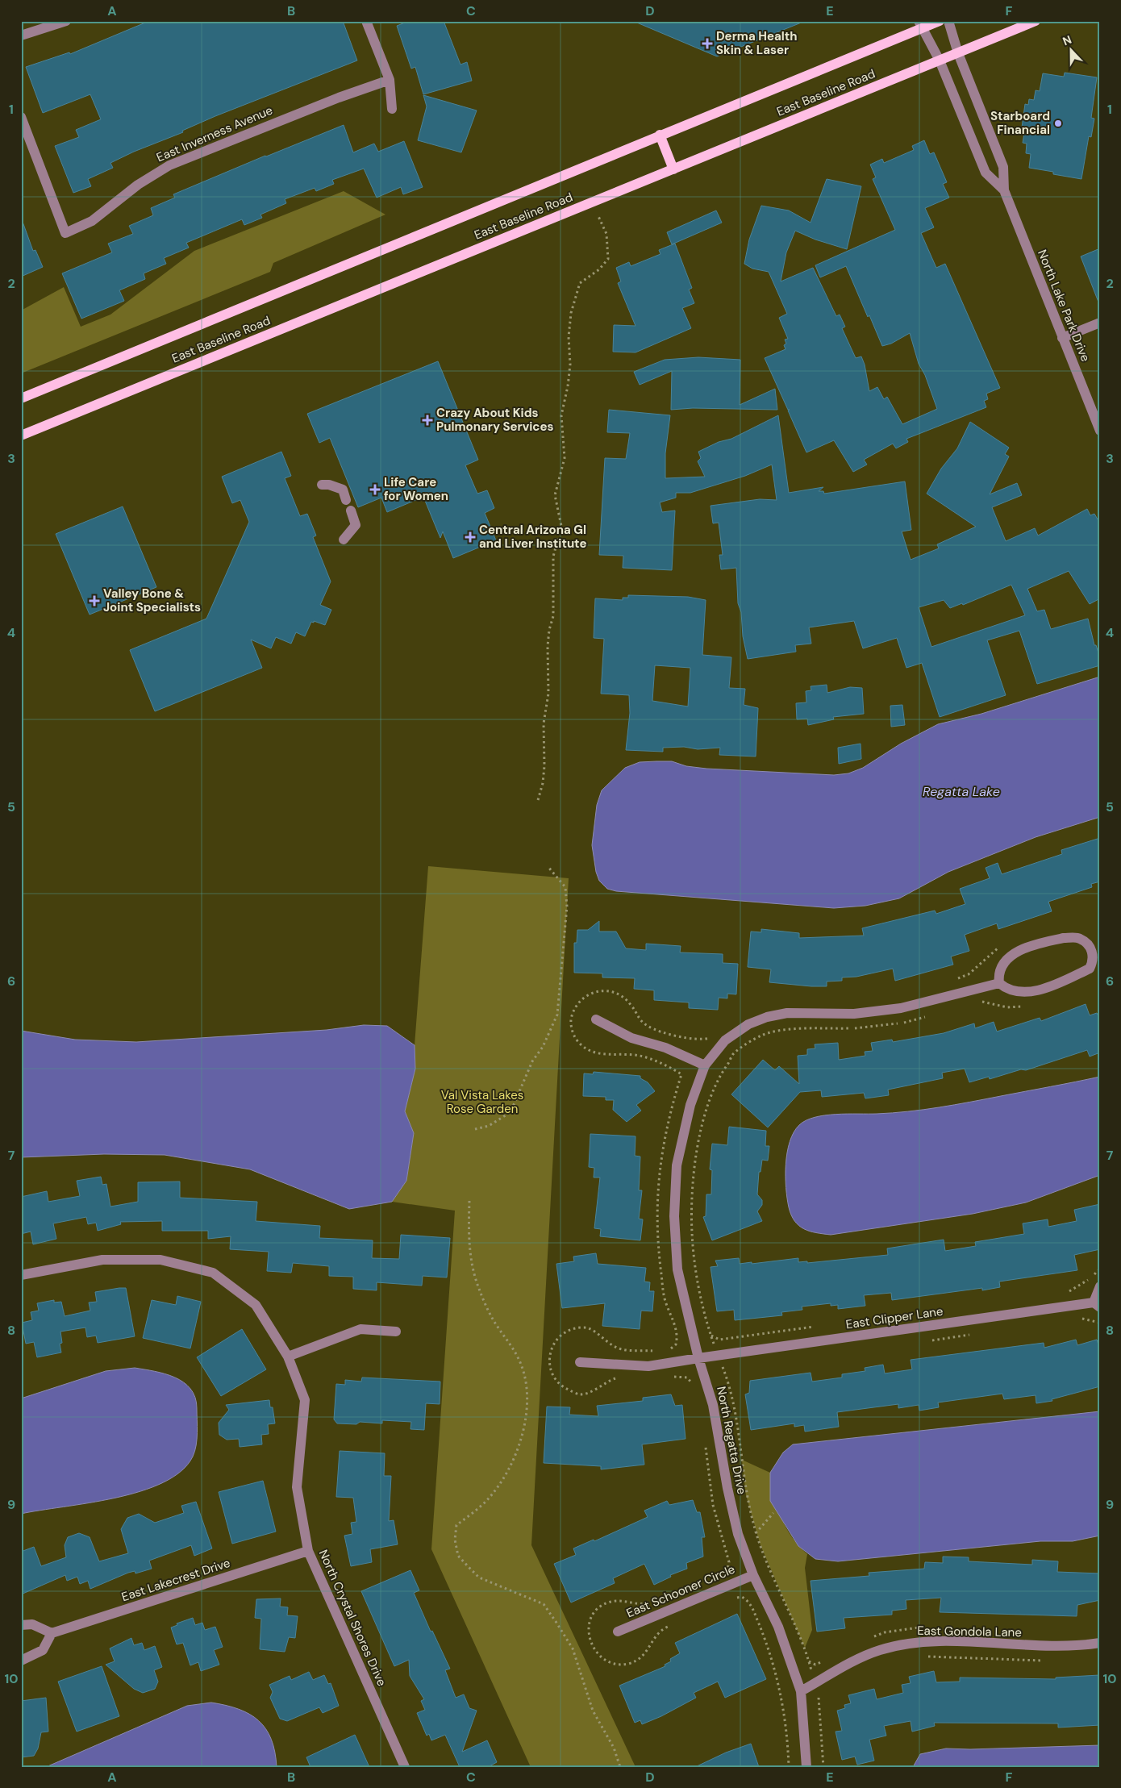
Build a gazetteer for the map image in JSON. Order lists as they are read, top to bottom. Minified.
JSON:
{"streets":{"main road":["East Baseline Road"],"street":["East Inverness Avenue","North Lake Park Drive","East Clipper Lane","North Regatta Drive","East Lakecrest Drive","East Schooner Circle","North Crystal Shores Drive","East Gondola Lane"]},"crossings":[["East Baseline Road","North Lake Park Drive"],["East Clipper Lane","North Regatta Drive"],["North Regatta Drive","East Schooner Circle"],["North Regatta Drive","East Gondola Lane"],["East Lakecrest Drive","North Crystal Shores Drive"]],"water":["Regatta Lake"],"parks":["Val Vista Lakes Rose Garden"],"places":{"health":["Derma Health Skin & Laser","Crazy About Kids Pulmonary Services","Life Care for Women","Central Arizona GI and Liver Institute","Valley Bone & Joint Specialists"],"other":["Starboard Financial"]},"north":"top","grid":{"columns":["A","B","C","D","E","F"],"rows":["1","2","3","4","5","6","7","8","9","10"]}}
